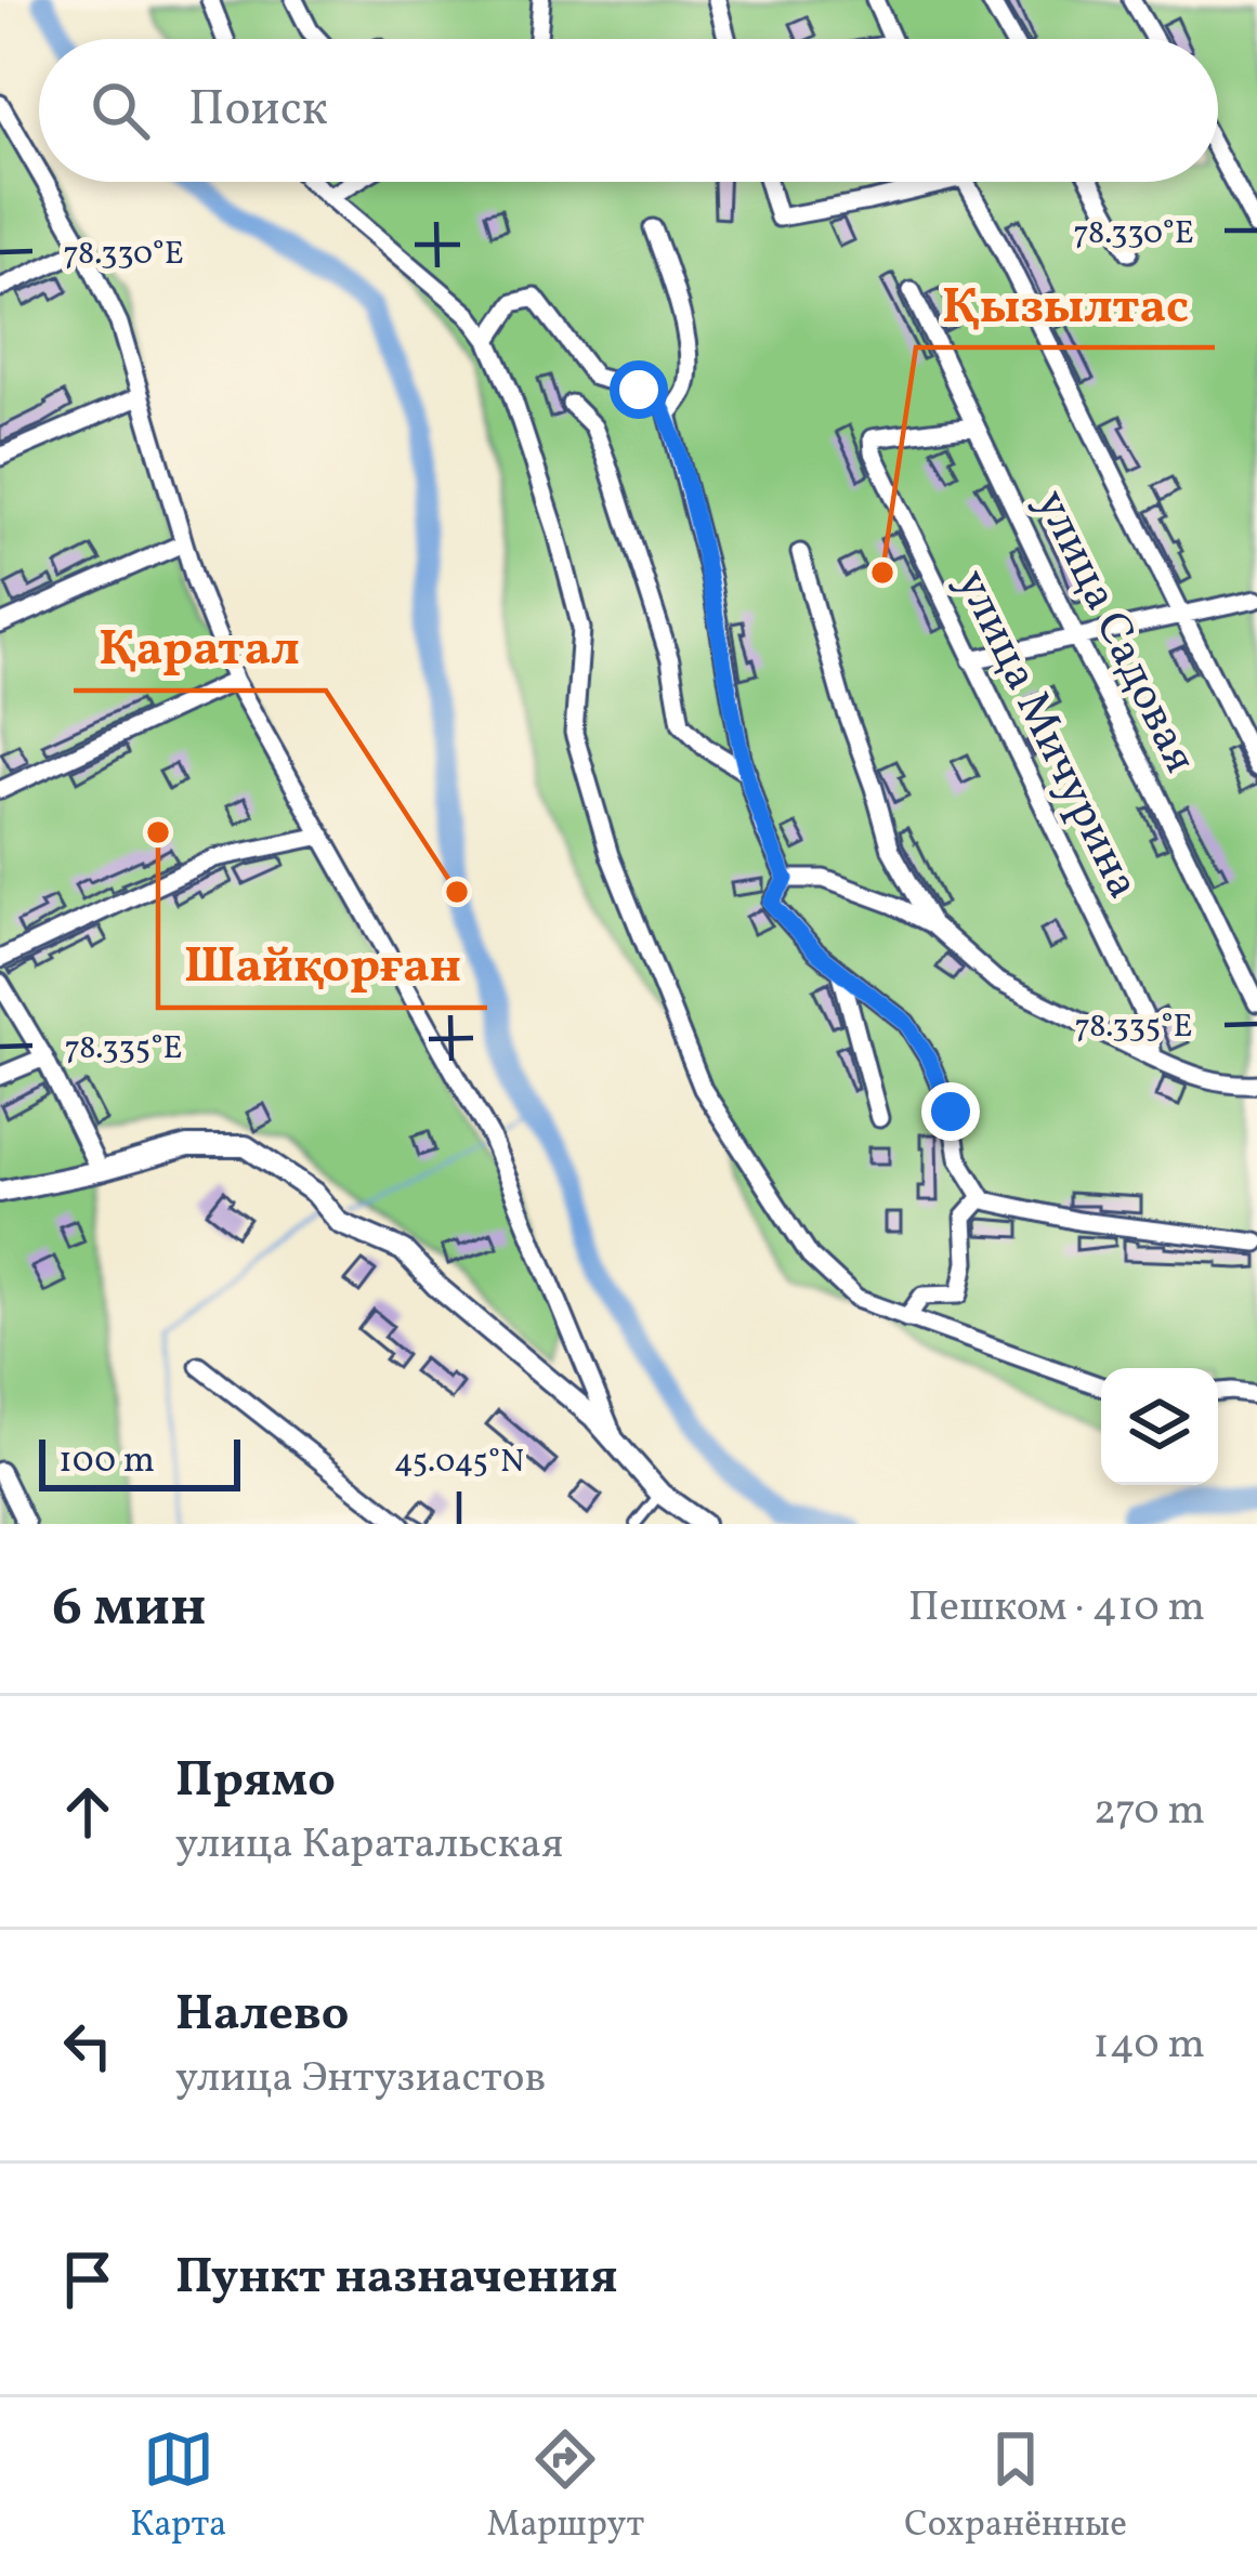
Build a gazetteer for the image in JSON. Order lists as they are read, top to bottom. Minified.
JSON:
{"streets":{"street":["улица Садовая","улица Мичурина"]},"crossings":[["улица Садовая","улица Мичурина"]],"places":["Қызылтас","Шайқорған","Қаратал"],"scale_bar":"100 m","page":{"search":"Поиск","scale":"100 m","heading":["6 мин","Пешком · 410 m"],"list":[["Прямо","улица Каратальская","270 m"],["Налево","улица Энтузиастов","140 m"],"Пункт назначения"],"nav":["Карта","Маршрут","Сохранённые"]},"coordinates":["78.330°E","78.335°E","45.045°N"]}
